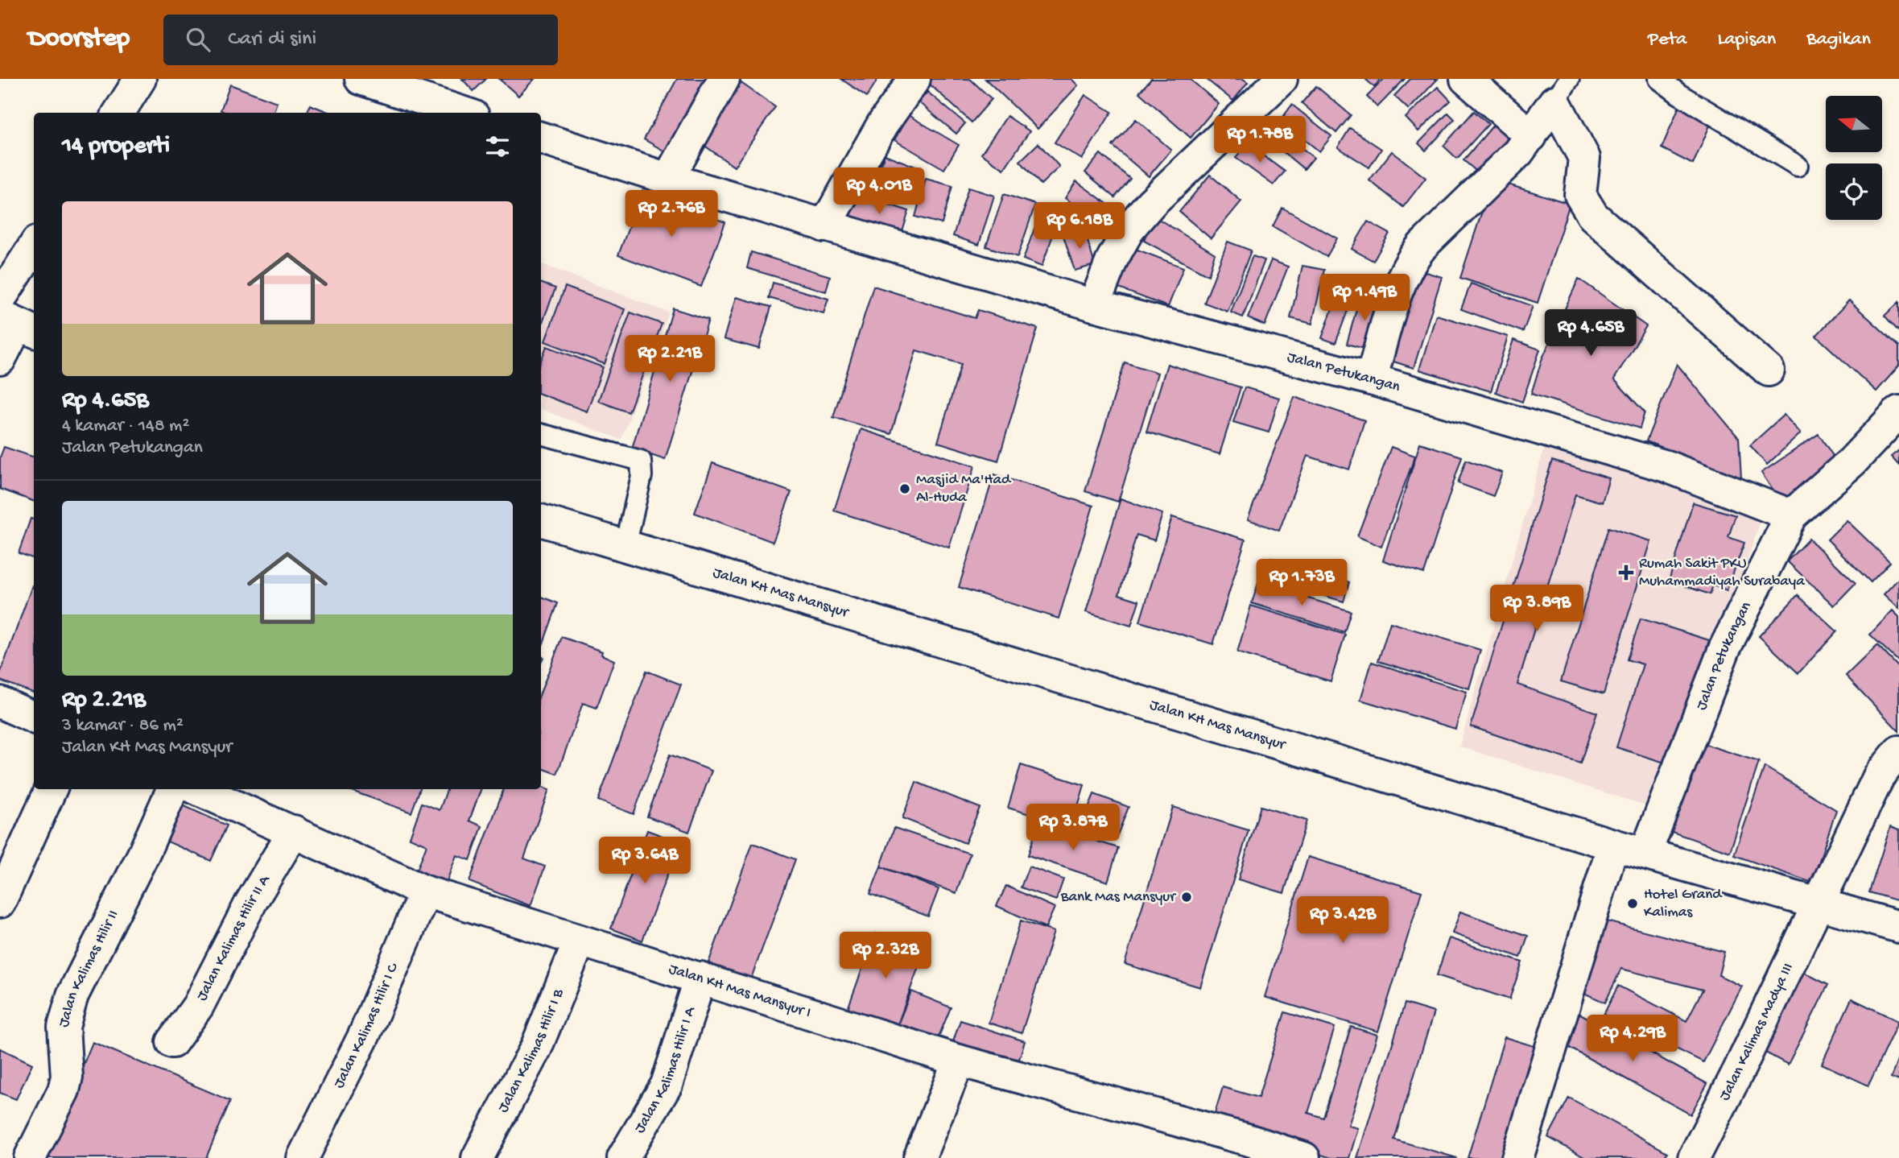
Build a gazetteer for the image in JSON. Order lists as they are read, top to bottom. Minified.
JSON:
{"streets":{"street":["Jalan Petukangan","Jalan KH Mas Mansyur","Jalan Kalimas Hilir II A","Jalan Kalimas Hilir II","Jalan KH Mas Mansyur I","Jalan Kalimas Hilir I C","Jalan Kalimas Madya III","Jalan Kalimas Hilir I B","Jalan Kalimas Hilir I A"]},"crossings":[["Jalan Petukangan","Jalan KH Mas Mansyur"],["Jalan KH Mas Mansyur","Jalan Kalimas Madya III"],["Jalan Kalimas Hilir II A","Jalan KH Mas Mansyur I"],["Jalan KH Mas Mansyur I","Jalan Kalimas Hilir I C"],["Jalan KH Mas Mansyur I","Jalan Kalimas Hilir I B"],["Jalan KH Mas Mansyur I","Jalan Kalimas Hilir I A"]],"places":{"other":["Masjid Ma'Had Al-Huda","Bank Mas Mansyur","Hotel Grand Kalimas"],"health":["Rumah Sakit PKU Muhammadiyah Surabaya"]},"north":"left","page":{"header":"Doorstep","search":"Cari di sini","nav":["Peta","Lapisan","Bagikan"],"heading":"14 properti","price":["Rp 1.78B","Rp 4.01B","Rp 2.76B","Rp 6.18B","Rp 1.49B","Rp 4.65B","Rp 2.21B","Rp 1.73B","Rp 3.89B","Rp 3.87B","Rp 3.64B","Rp 3.42B","Rp 2.32B","Rp 4.29B"],"list":[{"name":"Rp 4.65B","note":"4 kamar · 148 m² · Jalan Petukangan"},{"name":"Rp 2.21B","note":"3 kamar · 86 m² · Jalan KH Mas Mansyur"}]}}
